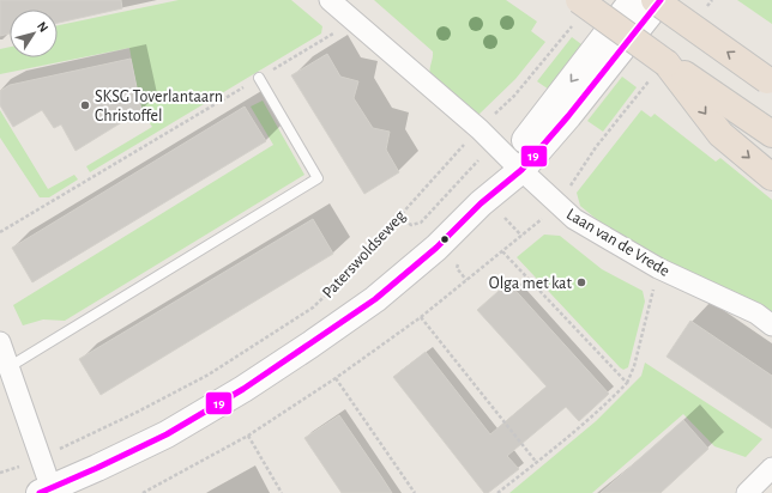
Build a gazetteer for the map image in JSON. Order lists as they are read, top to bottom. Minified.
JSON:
{"streets":{"main road":["Paterswoldseweg"],"street":["Laan van de Vrede"]},"crossings":[["Laan van de Vrede","Paterswoldseweg"]],"places":["SKSG Toverlantaarn Christoffel","Olga met kat"],"lines":["transit line 19"],"north":"top right"}
